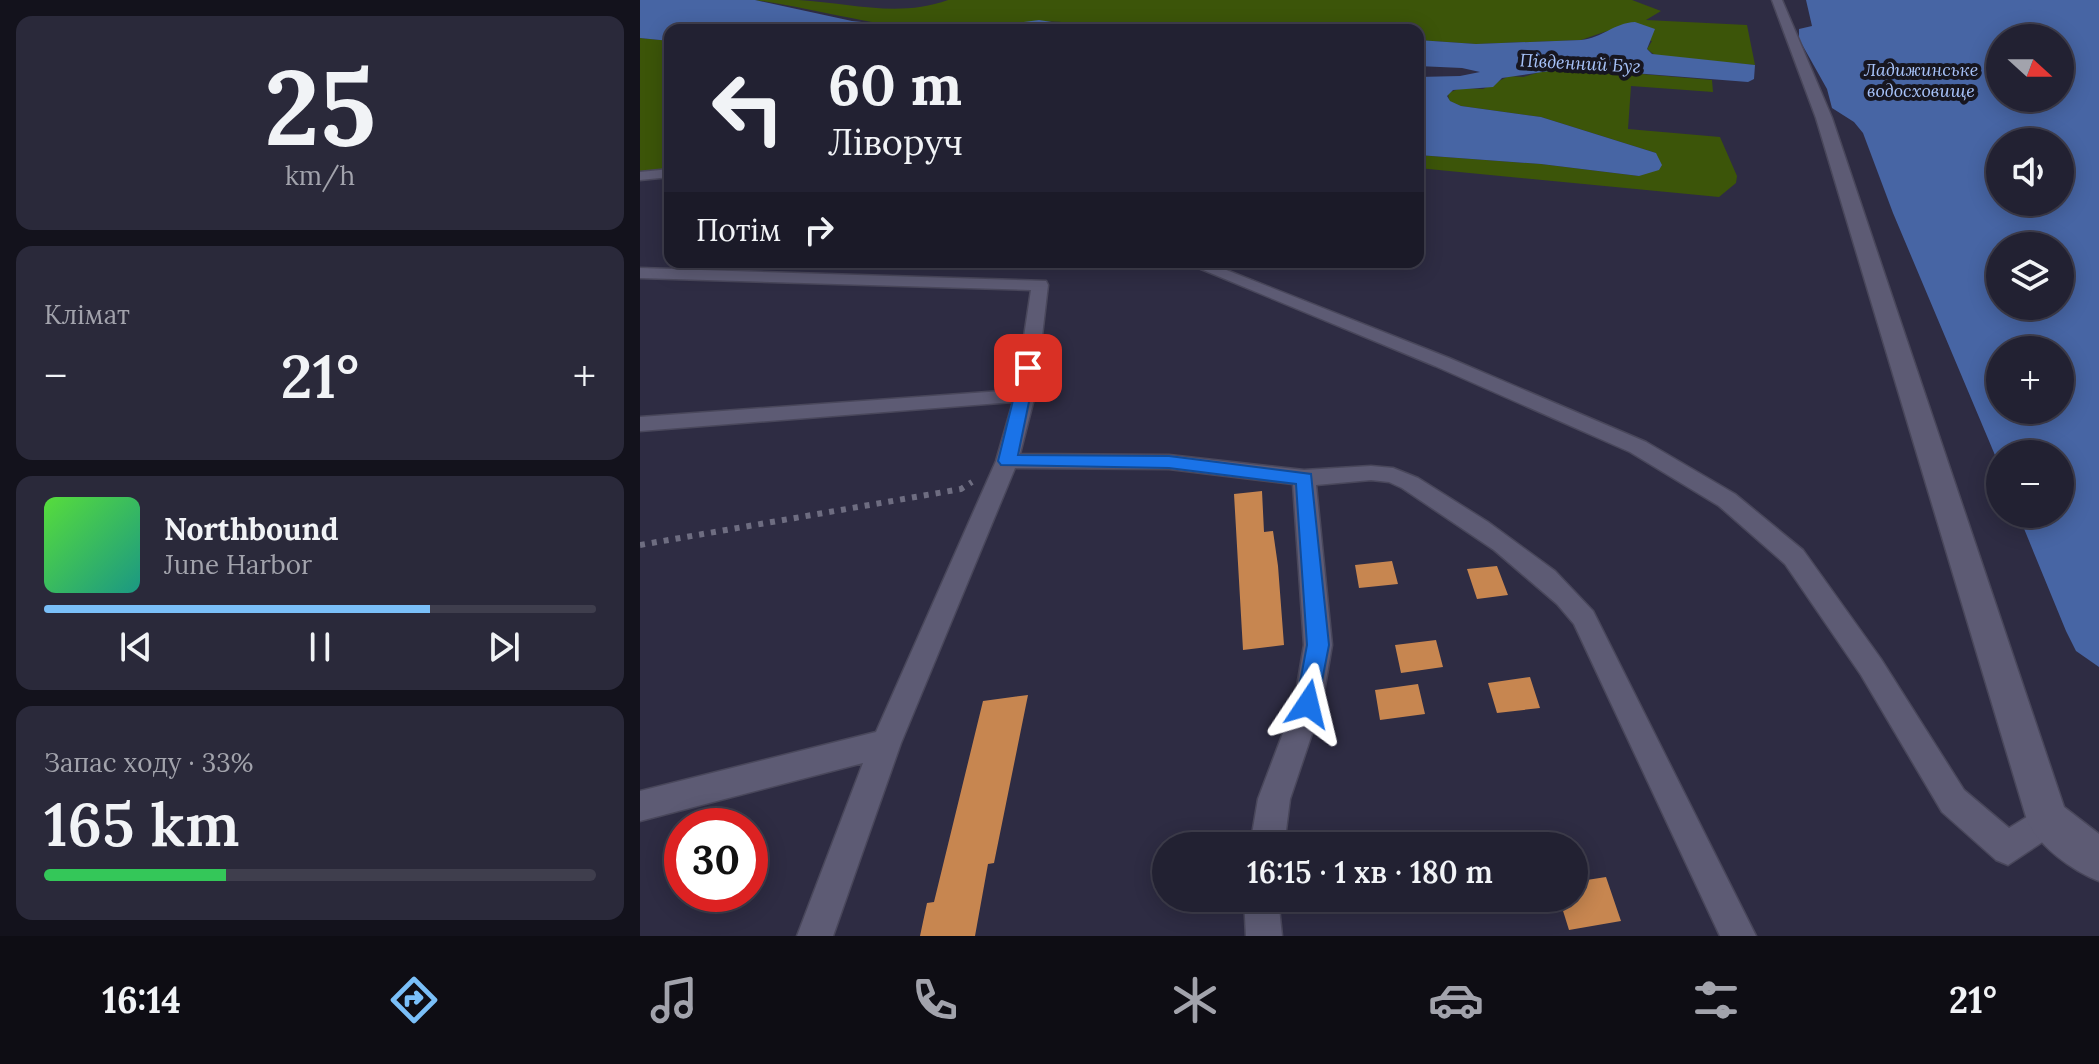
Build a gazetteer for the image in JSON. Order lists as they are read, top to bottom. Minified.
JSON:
{"water":["Південний Буг","Ладижинське водосховище"],"north":"right","page":{"tile":[["25","km/h"],"Клімат",["Запас ходу · 33%","165 km"]],"map_buttons":["+","−"],"turn":["60 m","Ліворуч"],"then":"Потім","heat":["−","21°","+"],"song":["Northbound","June Harbor"],"limit":"30","trip":"16:15 · 1 хв · 180 m","tabs":["16:14","21°"]}}
